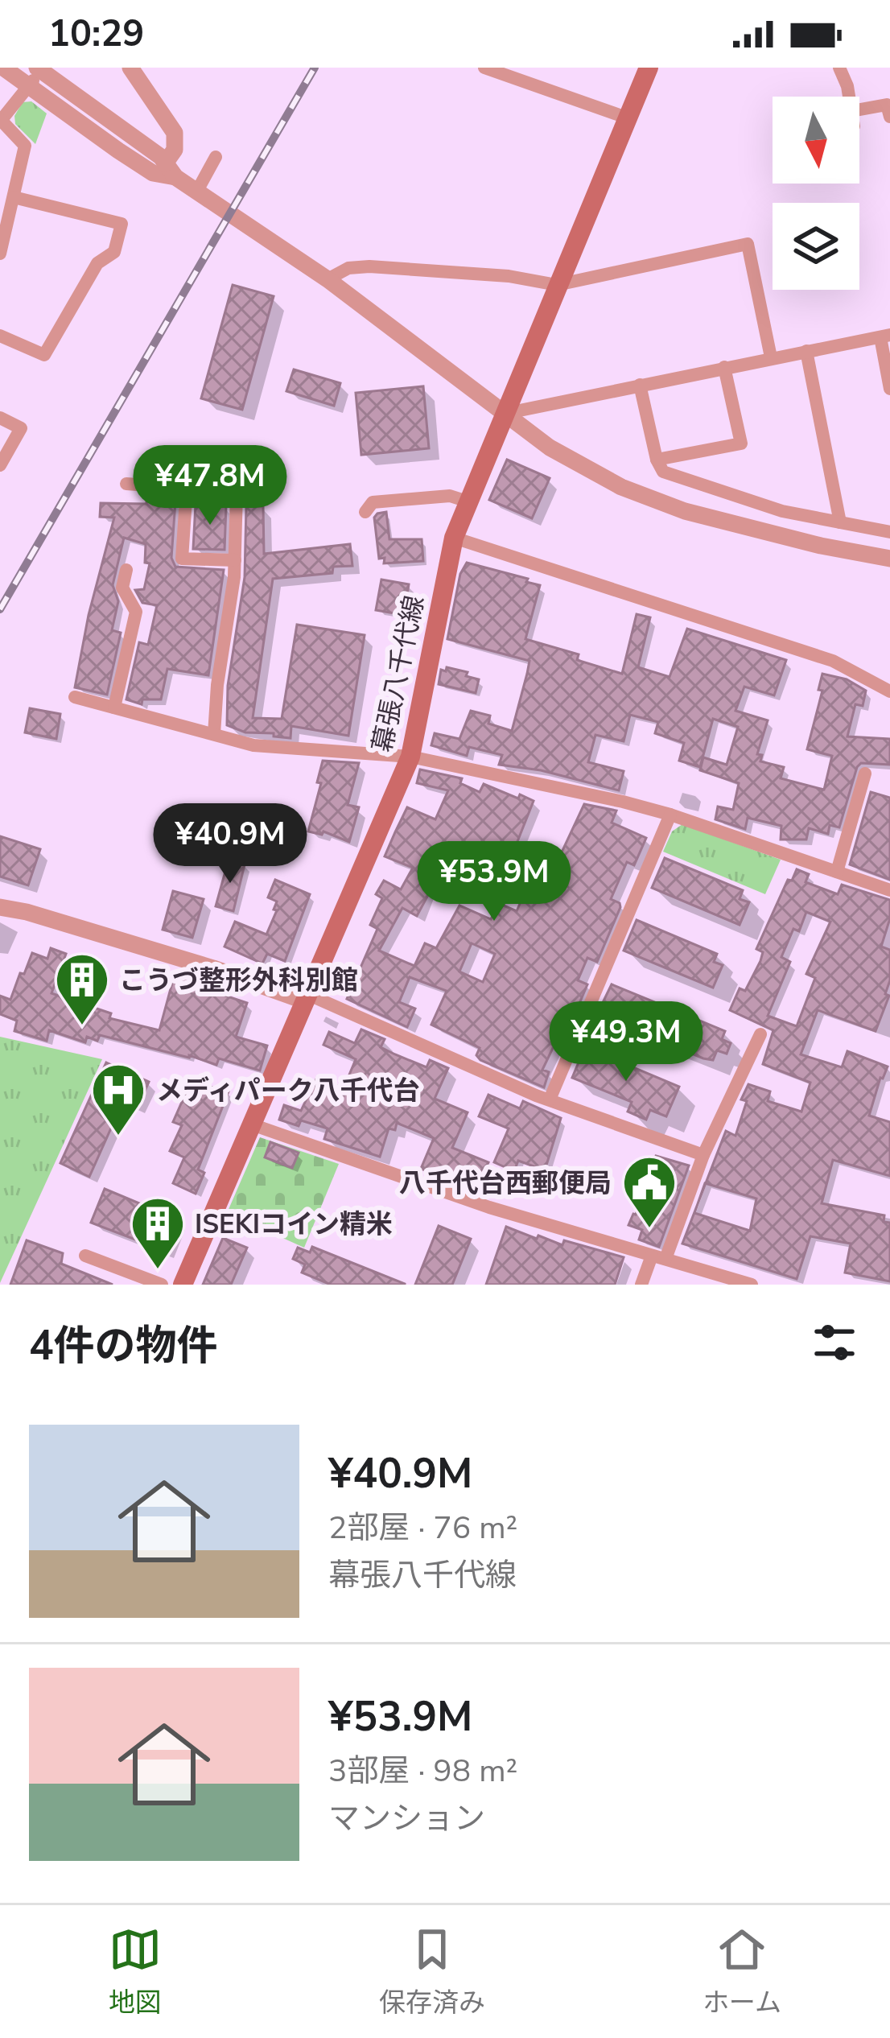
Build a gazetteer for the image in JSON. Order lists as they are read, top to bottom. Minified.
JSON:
{"streets":{"main road":["幕張八千代線"]},"places":{"building":["こうづ整形外科別館","ISEKIコイン精米"],"hospital":["メディパーク八千代台"],"public building":["八千代台西郵便局"]},"north":"bottom","page":{"status":"10:29","price":["¥47.8M","¥40.9M","¥53.9M","¥49.3M"],"heading":"4件の物件","list":[{"name":"¥40.9M","note":"2部屋 · 76 m² · 幕張八千代線"},{"name":"¥53.9M","note":"3部屋 · 98 m² · マンション"}],"tabs":["地図","保存済み","ホーム"]}}
